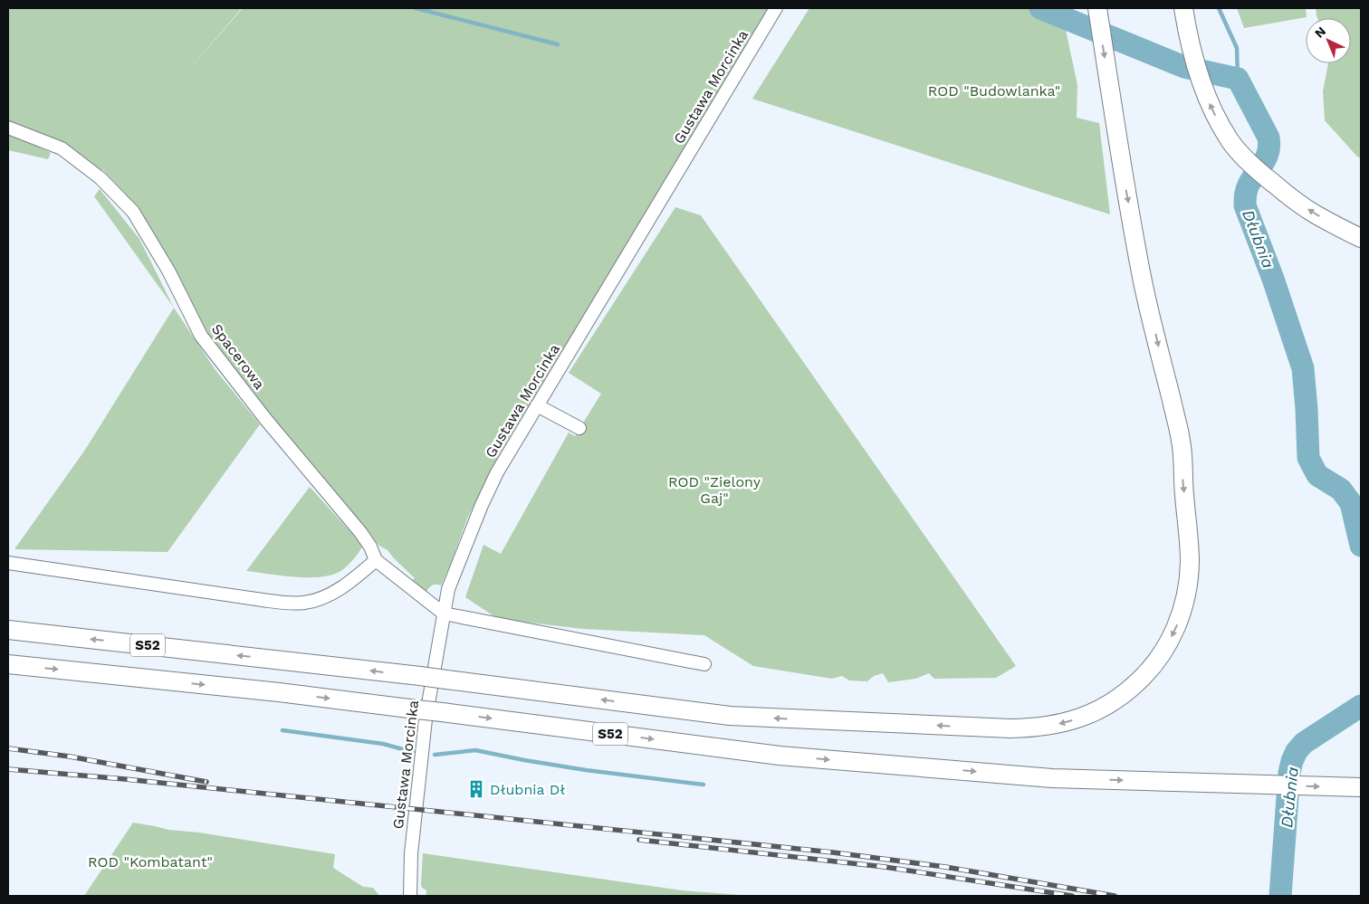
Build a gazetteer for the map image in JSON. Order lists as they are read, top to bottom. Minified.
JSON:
{"streets":{"highway":["S52"],"street":["Gustawa Morcinka","Spacerowa"]},"crossings":[["Gustawa Morcinka","Spacerowa"]],"water":["Dłubnia"],"parks":["ROD \"Budowlanka\"","ROD \"Zielony Gaj\"","ROD \"Kombatant\""],"places":{"building":["Dłubnia Dł"]},"north":"top left"}
